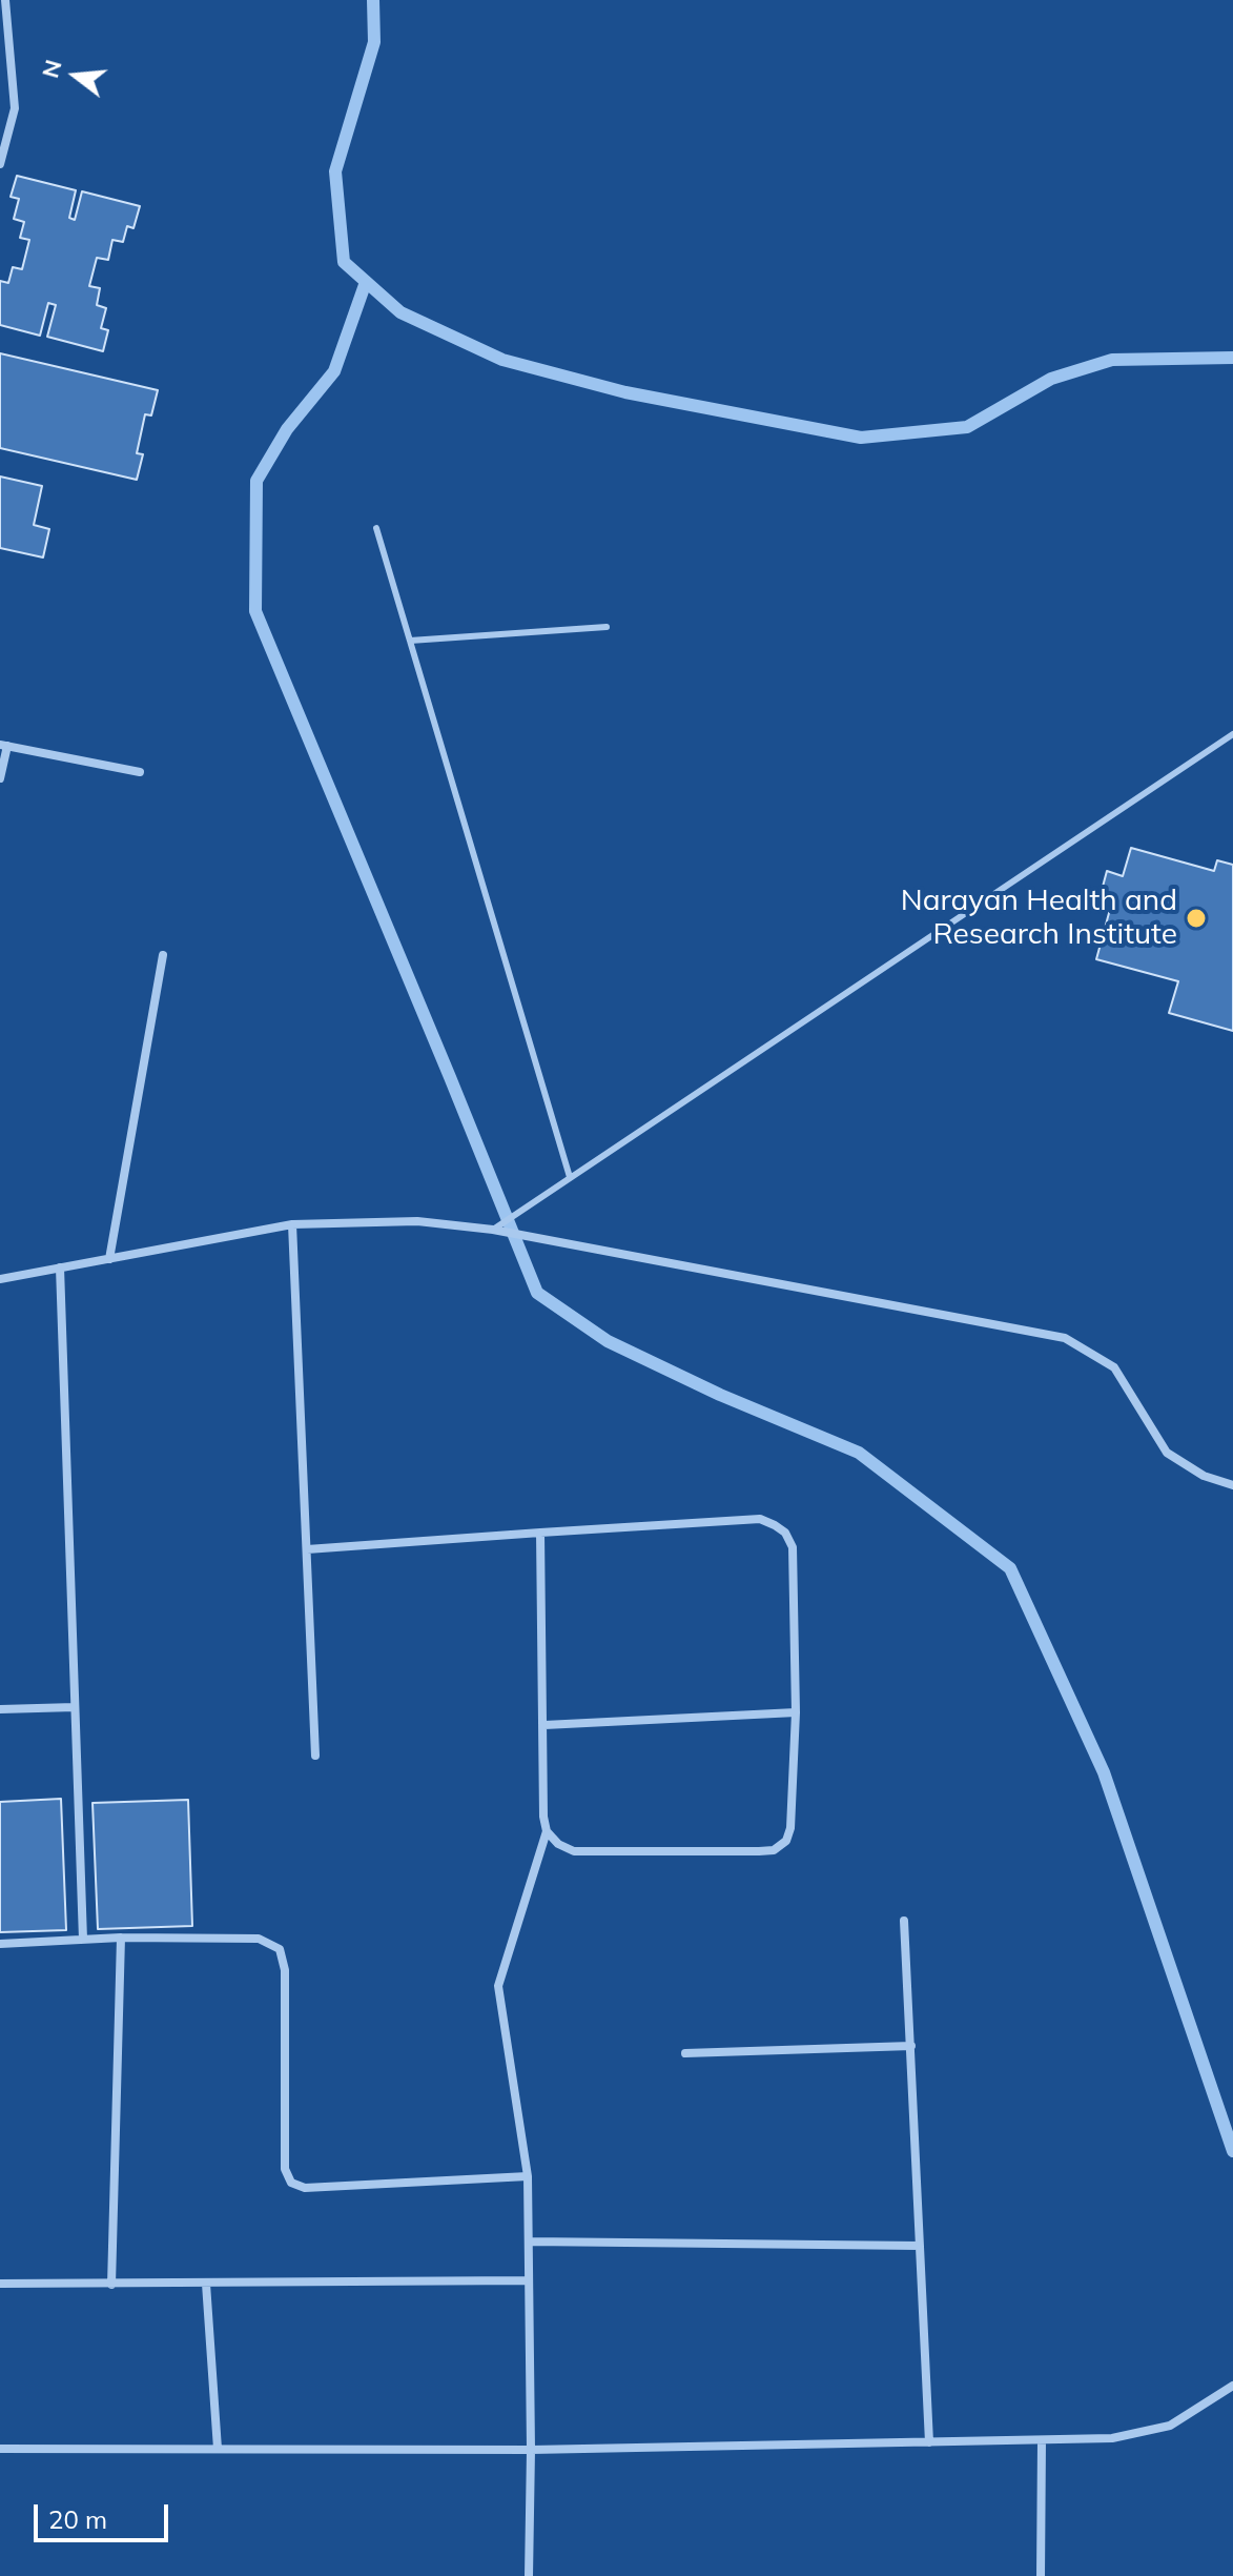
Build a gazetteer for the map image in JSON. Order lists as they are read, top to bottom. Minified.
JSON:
{"places":["Narayan Health and Research Institute"],"scale_bar":"20 m","north":"left"}
